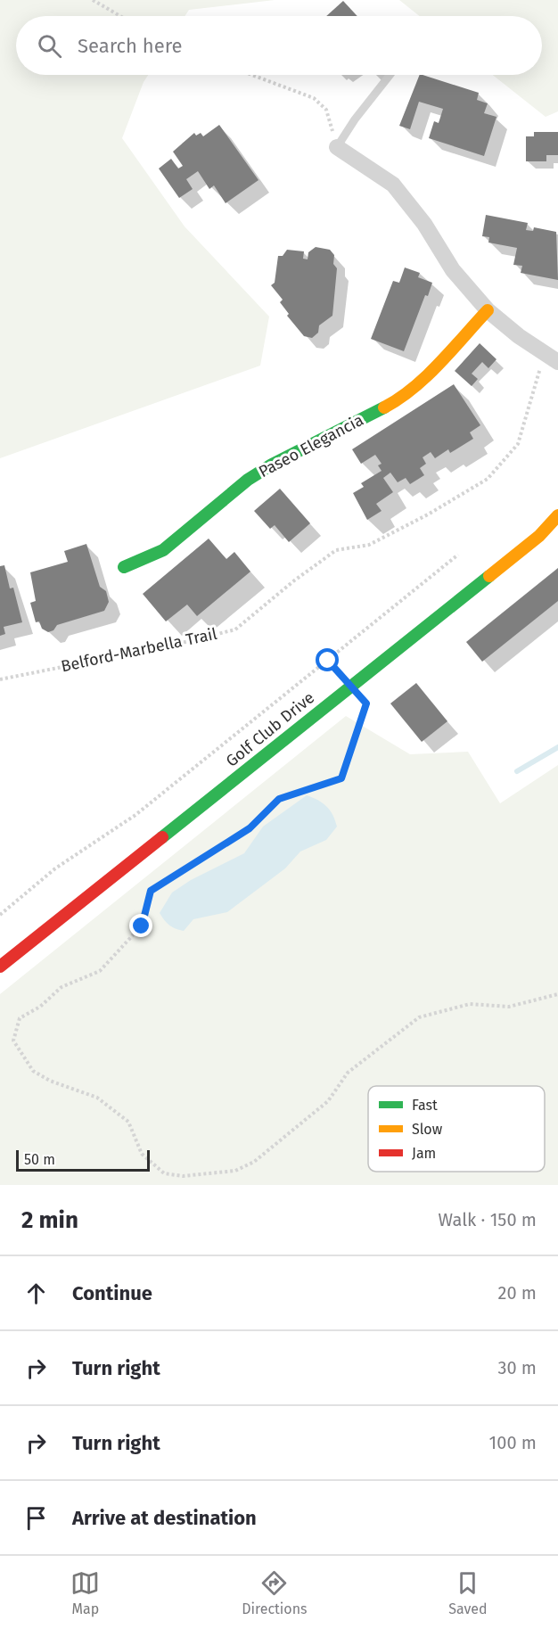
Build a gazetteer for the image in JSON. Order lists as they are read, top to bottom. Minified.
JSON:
{"streets":{"street":["Paseo Elegancia","Golf Club Drive"],"path":["Belford-Marbella Trail"]},"legend":["Fast","Slow","Jam"],"scale_bar":"50 m","page":{"search":"Search here","scale":"50 m","heading":["2 min","Walk · 150 m"],"list":[["Continue","20 m"],["Turn right","30 m"],["Turn right","100 m"],"Arrive at destination"],"nav":["Map","Directions","Saved"]}}
